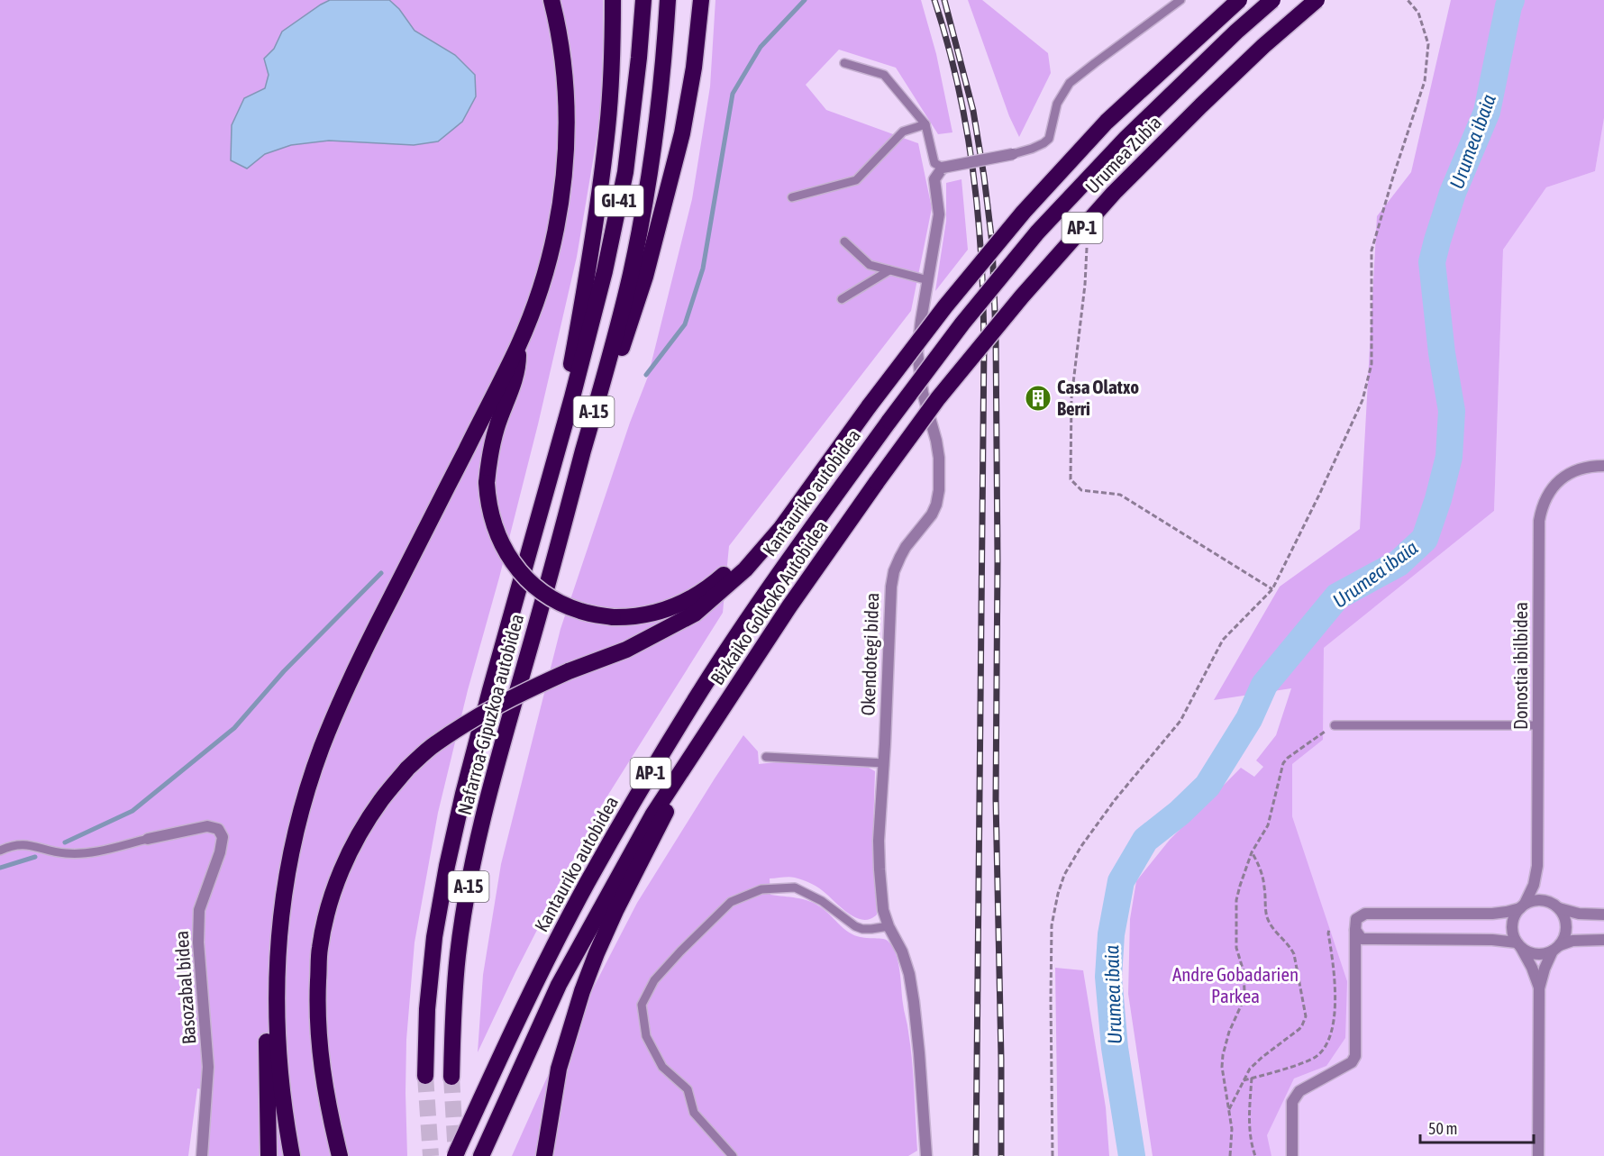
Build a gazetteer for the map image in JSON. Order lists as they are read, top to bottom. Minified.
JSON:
{"streets":{"highway":["Urumea Zubia","GI-41","AP-1","A-15","Kantauriko autobidea","Bizkaiko Golkoko Autobidea","Nafarroa-Gipuzkoa autobidea"],"street":["Okendotegi bidea","Donostia ibilbidea","Basozabal bidea"]},"crossings":[["Urumea Zubia","Kantauriko autobidea"],["Urumea Zubia","Bizkaiko Golkoko Autobidea"],["GI-41","Nafarroa-Gipuzkoa autobidea"],["AP-1","Bizkaiko Golkoko Autobidea"]],"water":["Urumea ibaia"],"parks":["Andre Gobadarien Parkea"],"places":{"building":["Casa Olatxo Berri"]},"scale_bar":"50 m"}
